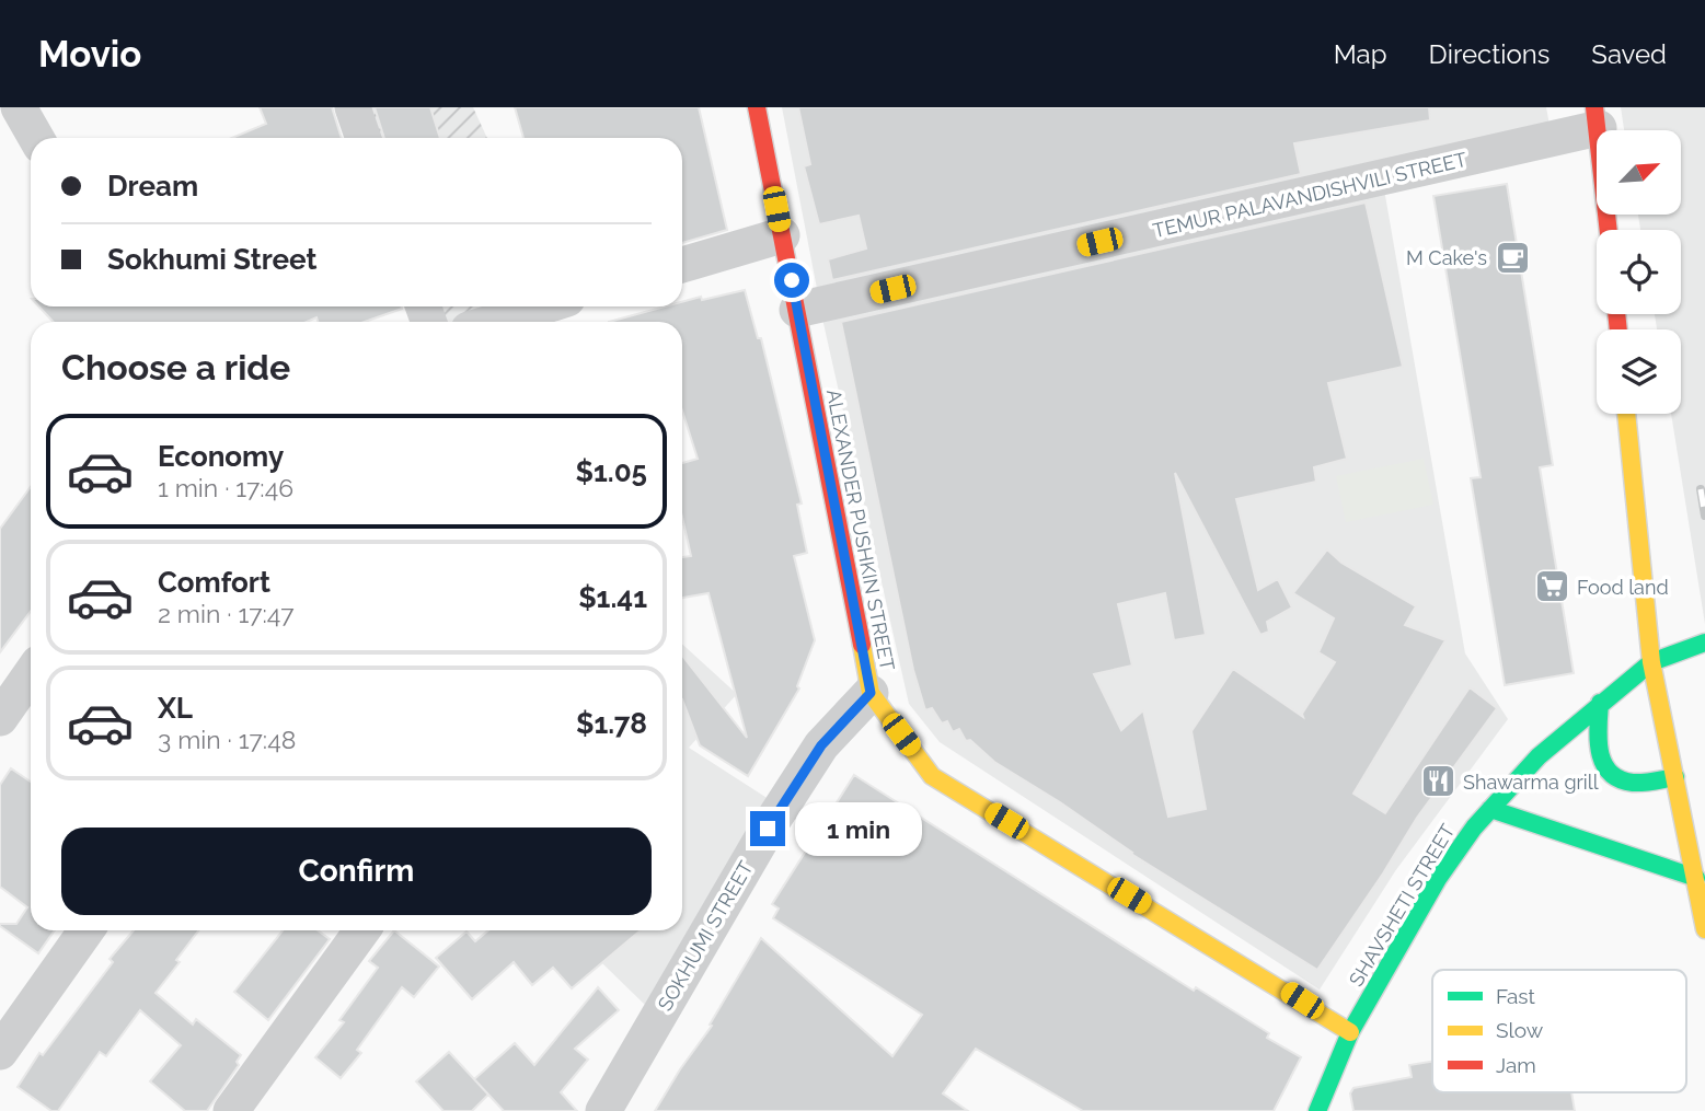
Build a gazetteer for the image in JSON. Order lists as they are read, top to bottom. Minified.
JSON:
{"streets":{"main road":["ALEXANDER PUSHKIN STREET","SHAVSHETI STREET"],"street":["TEMUR PALAVANDISHVILI STREET","SOKHUMI STREET"]},"crossings":[["TEMUR PALAVANDISHVILI STREET","ALEXANDER PUSHKIN STREET"],["ALEXANDER PUSHKIN STREET","SHAVSHETI STREET"],["ALEXANDER PUSHKIN STREET","SOKHUMI STREET"]],"places":{"cafe":["M Cake's"],"supermarket":["Food land"],"restaurant":["Shawarma grill"]},"legend":["Fast","Slow","Jam"],"north":"top right","page":{"header":"Movio","nav":["Map","Directions","Saved"],"banner":["Dream","Sokhumi Street"],"heading":"Choose a ride","list":[{"name":"Economy","note":"1 min · 17:46","value":"$1.05"},{"name":"Comfort","note":"2 min · 17:47","value":"$1.41"},{"name":"XL","note":"3 min · 17:48","value":"$1.78"}],"bubble":"1 min","buttons":"Confirm"}}
